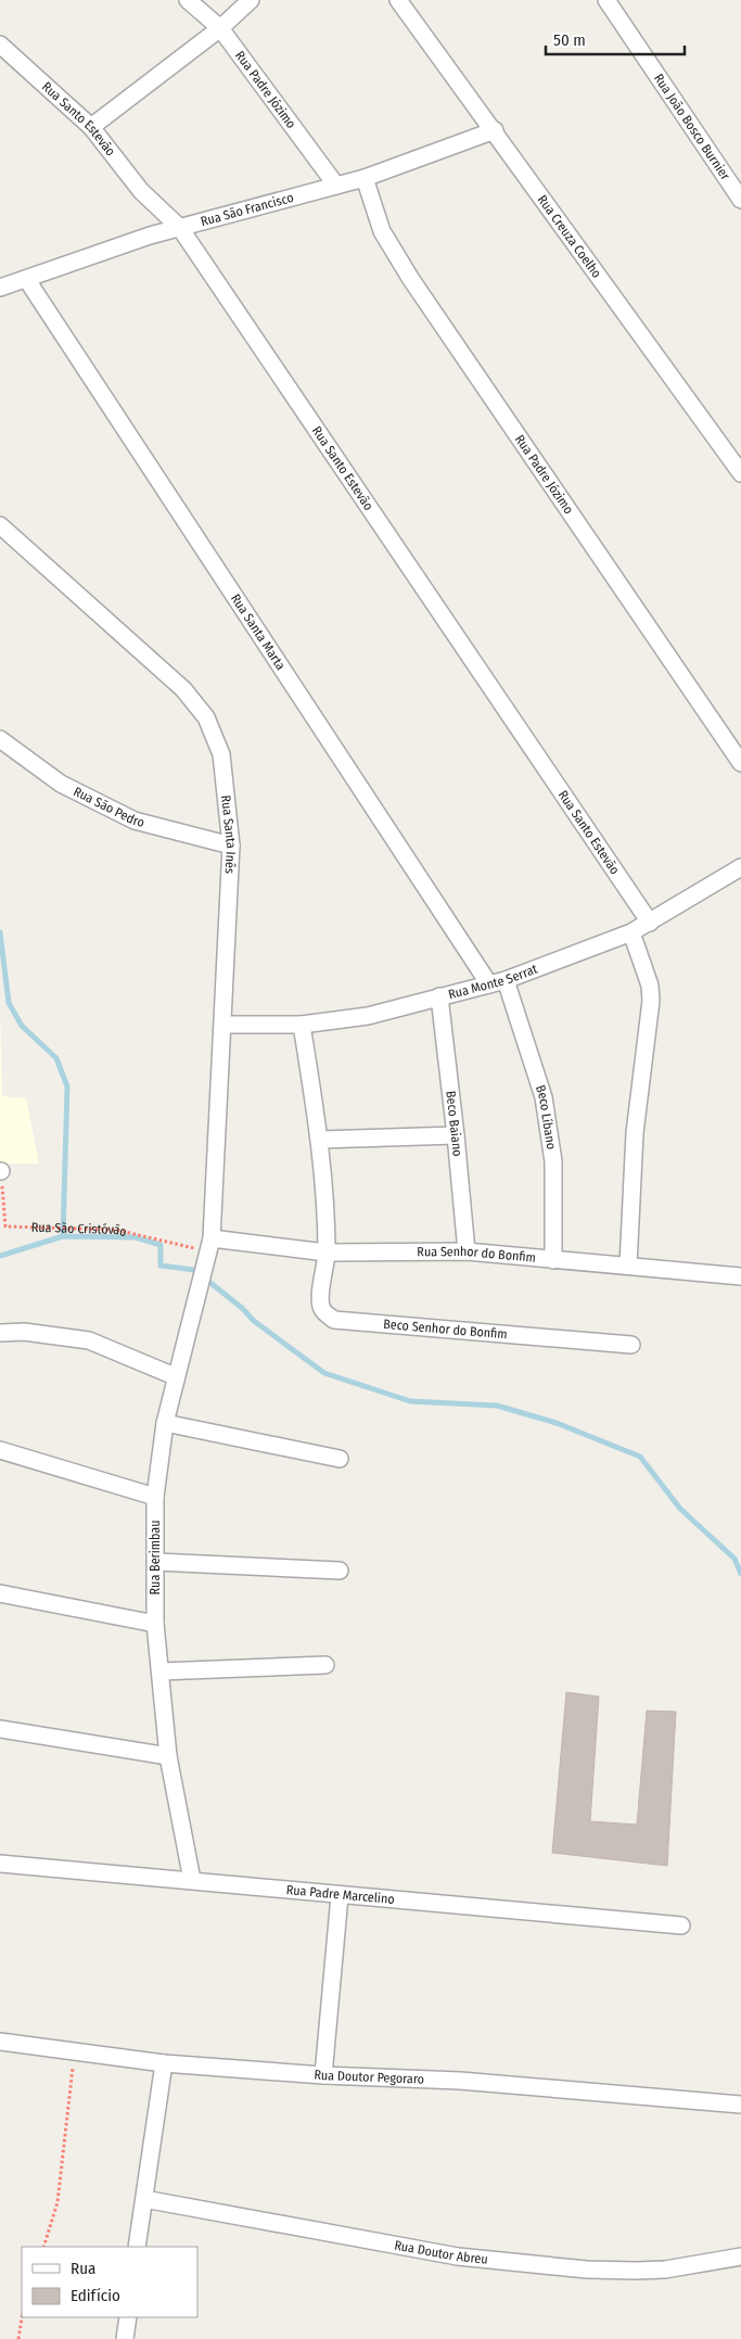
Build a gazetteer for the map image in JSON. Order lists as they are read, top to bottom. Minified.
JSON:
{"streets":{"street":["Rua Padre Józimo","Rua Santo Estevão","Rua João Bosco Burnier","Rua São Francisco","Rua Creuza Coelho","Rua Santa Marta","Rua São Pedro","Rua Santa Inês","Rua Monte Serrat","Beco Líbano","Beco Baiano","Rua Senhor do Bonfim","Beco Senhor do Bonfim","Rua Berimbau","Rua Padre Marcelino","Rua Doutor Pegoraro","Rua Doutor Abreu"],"path":["Rua São Cristóvão"]},"crossings":[["Rua Padre Józimo","Rua São Francisco"],["Rua Santo Estevão","Rua São Francisco"],["Rua Santo Estevão","Rua Monte Serrat"],["Rua São Francisco","Rua Creuza Coelho"],["Rua São Francisco","Rua Santa Marta"],["Rua Santa Marta","Rua Monte Serrat"],["Rua São Pedro","Rua Santa Inês"],["Rua Santa Inês","Rua Monte Serrat"],["Rua Santa Inês","Rua São Cristóvão"],["Rua Santa Inês","Rua Senhor do Bonfim"],["Rua Santa Inês","Rua Berimbau"],["Rua Monte Serrat","Beco Líbano"],["Rua Monte Serrat","Beco Baiano"],["Rua Monte Serrat","Beco Senhor do Bonfim"],["Beco Líbano","Rua Senhor do Bonfim"],["Beco Baiano","Rua Senhor do Bonfim"],["Rua São Cristóvão","Rua Senhor do Bonfim"],["Rua São Cristóvão","Rua Berimbau"],["Rua Senhor do Bonfim","Beco Senhor do Bonfim"],["Rua Senhor do Bonfim","Rua Berimbau"],["Rua Berimbau","Rua Padre Marcelino"]],"legend":["Rua","Edifício"],"scale_bar":"50 m"}
